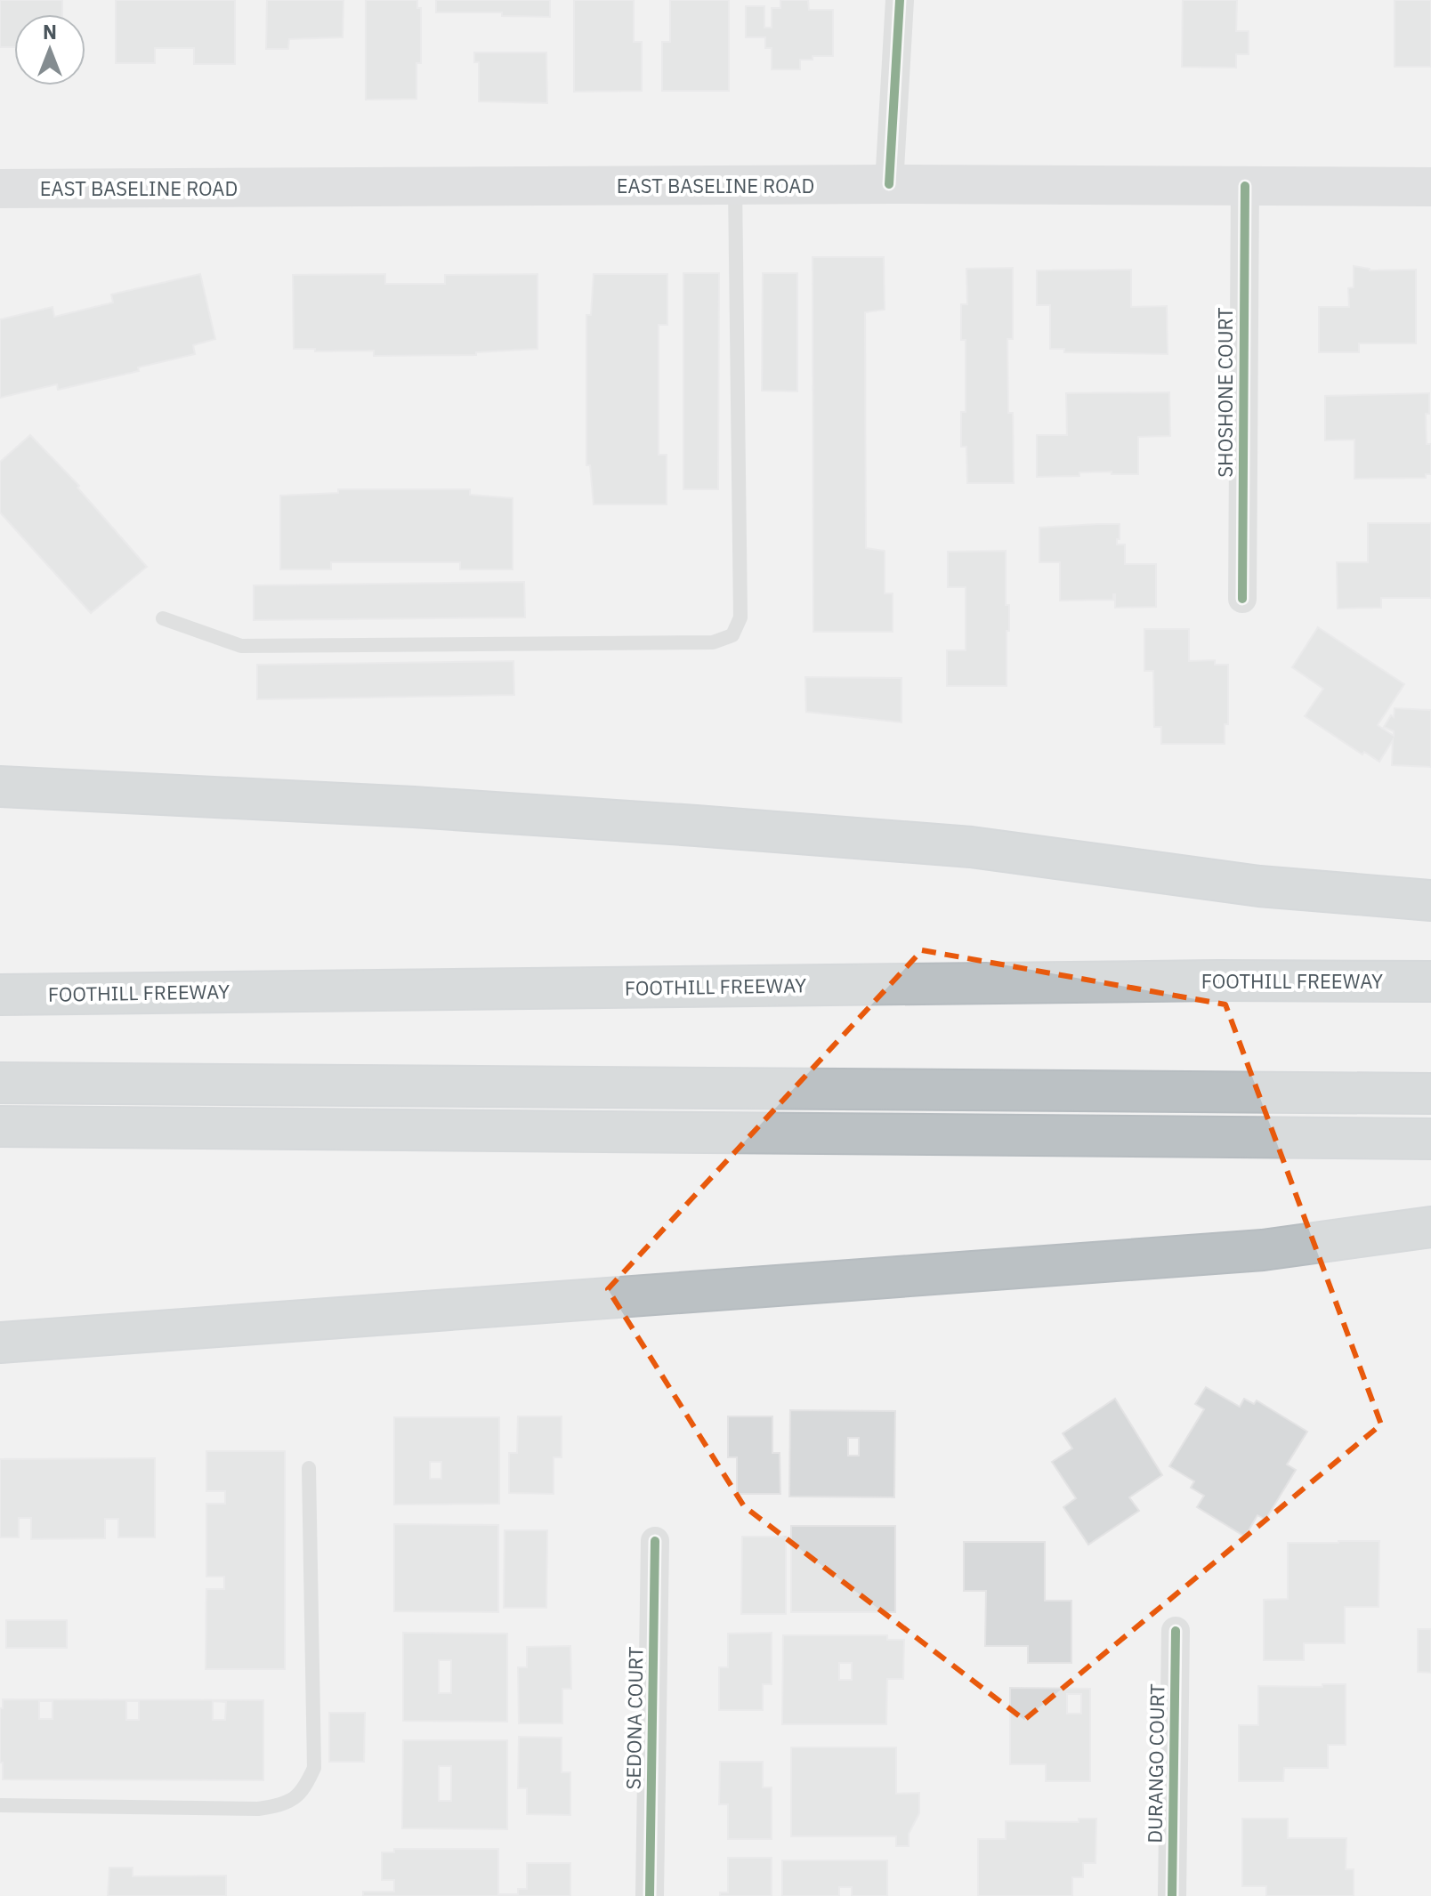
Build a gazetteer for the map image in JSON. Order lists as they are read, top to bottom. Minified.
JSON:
{"streets":{"highway":["FOOTHILL FREEWAY"],"main road":["EAST BASELINE ROAD"],"street":["SHOSHONE COURT","SEDONA COURT","DURANGO COURT"]},"crossings":[["EAST BASELINE ROAD","SHOSHONE COURT"]],"north":"top"}
